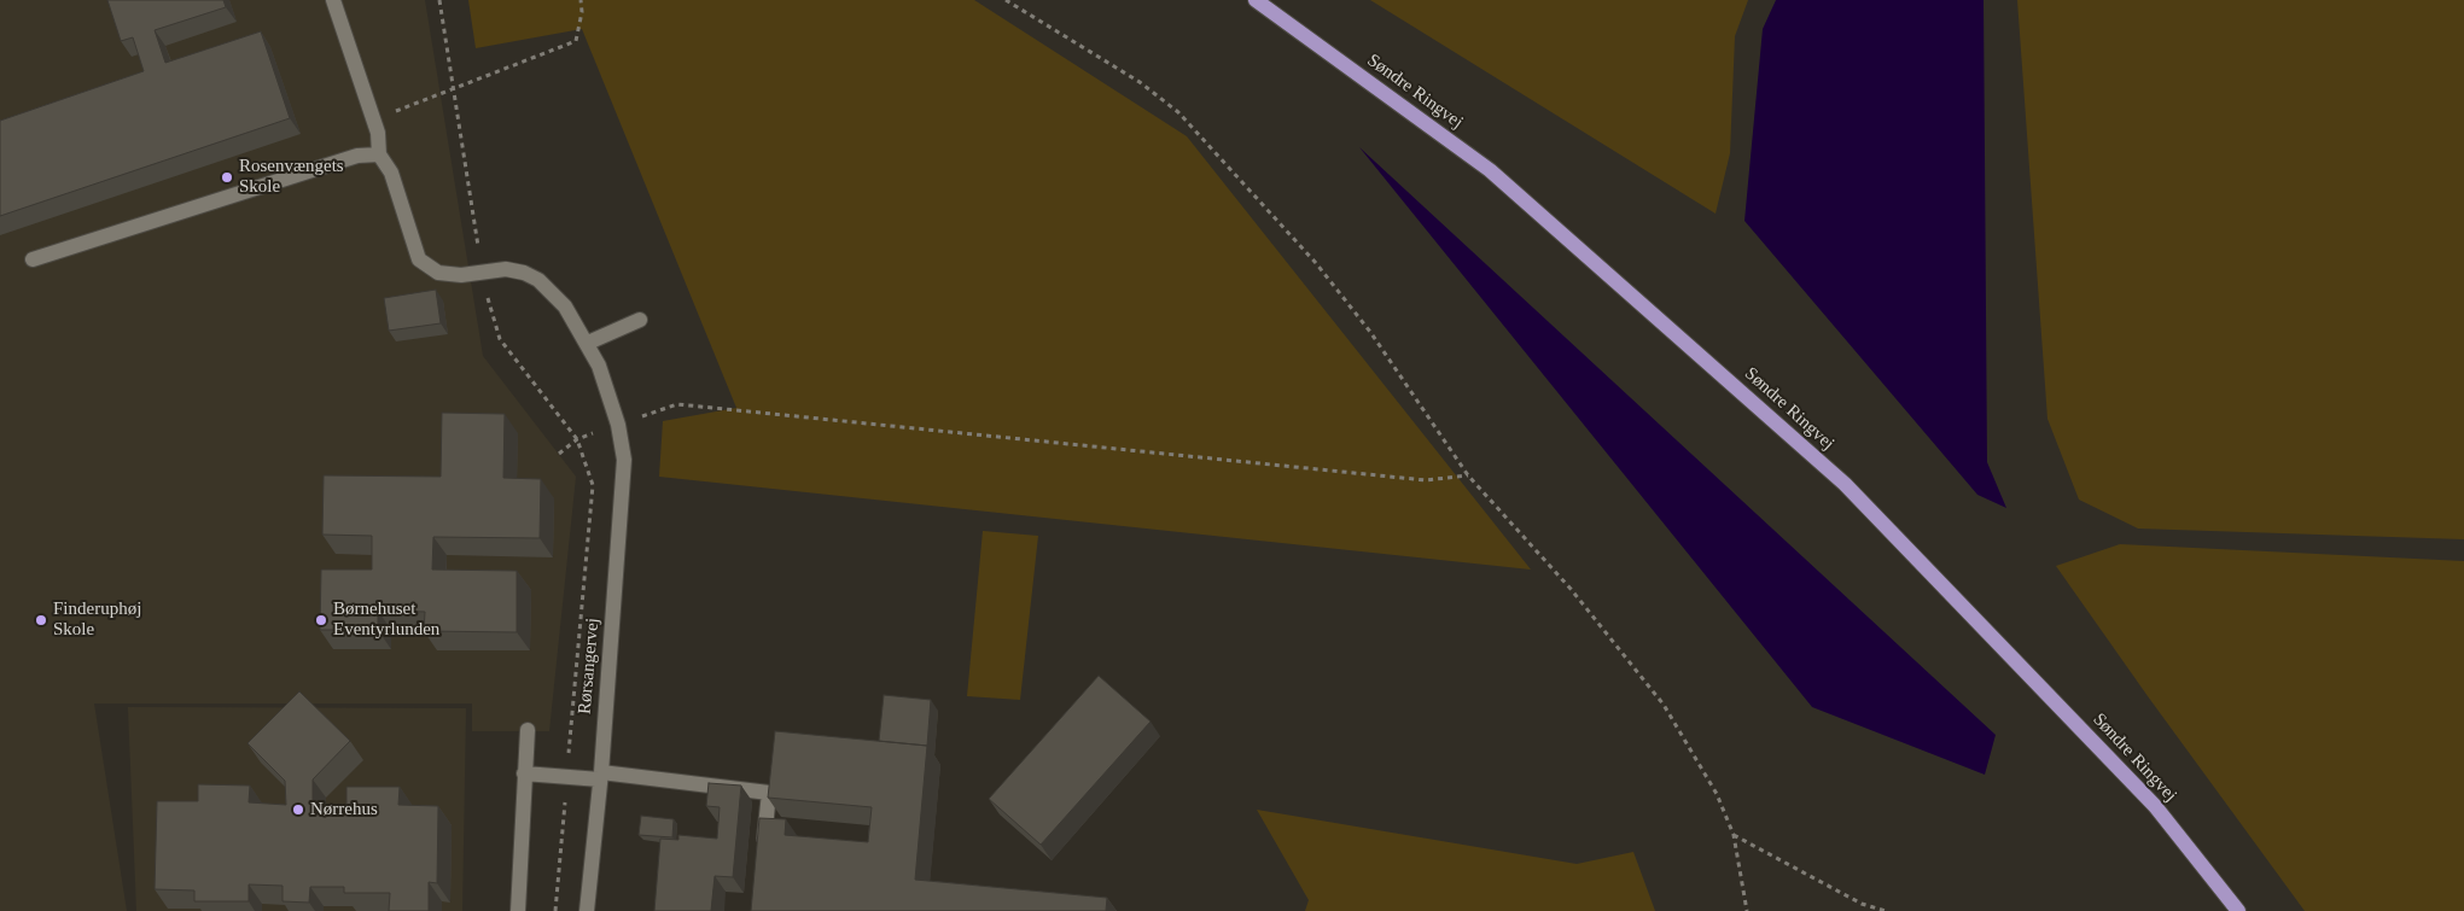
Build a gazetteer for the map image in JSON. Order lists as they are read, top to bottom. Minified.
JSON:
{"streets":{"main road":["Søndre Ringvej"],"lane":["Rørsangervej"]},"places":["Rosenvængets Skole","Finderuphøj Skole","Børnehuset Eventyrlunden","Nørrehus"]}
